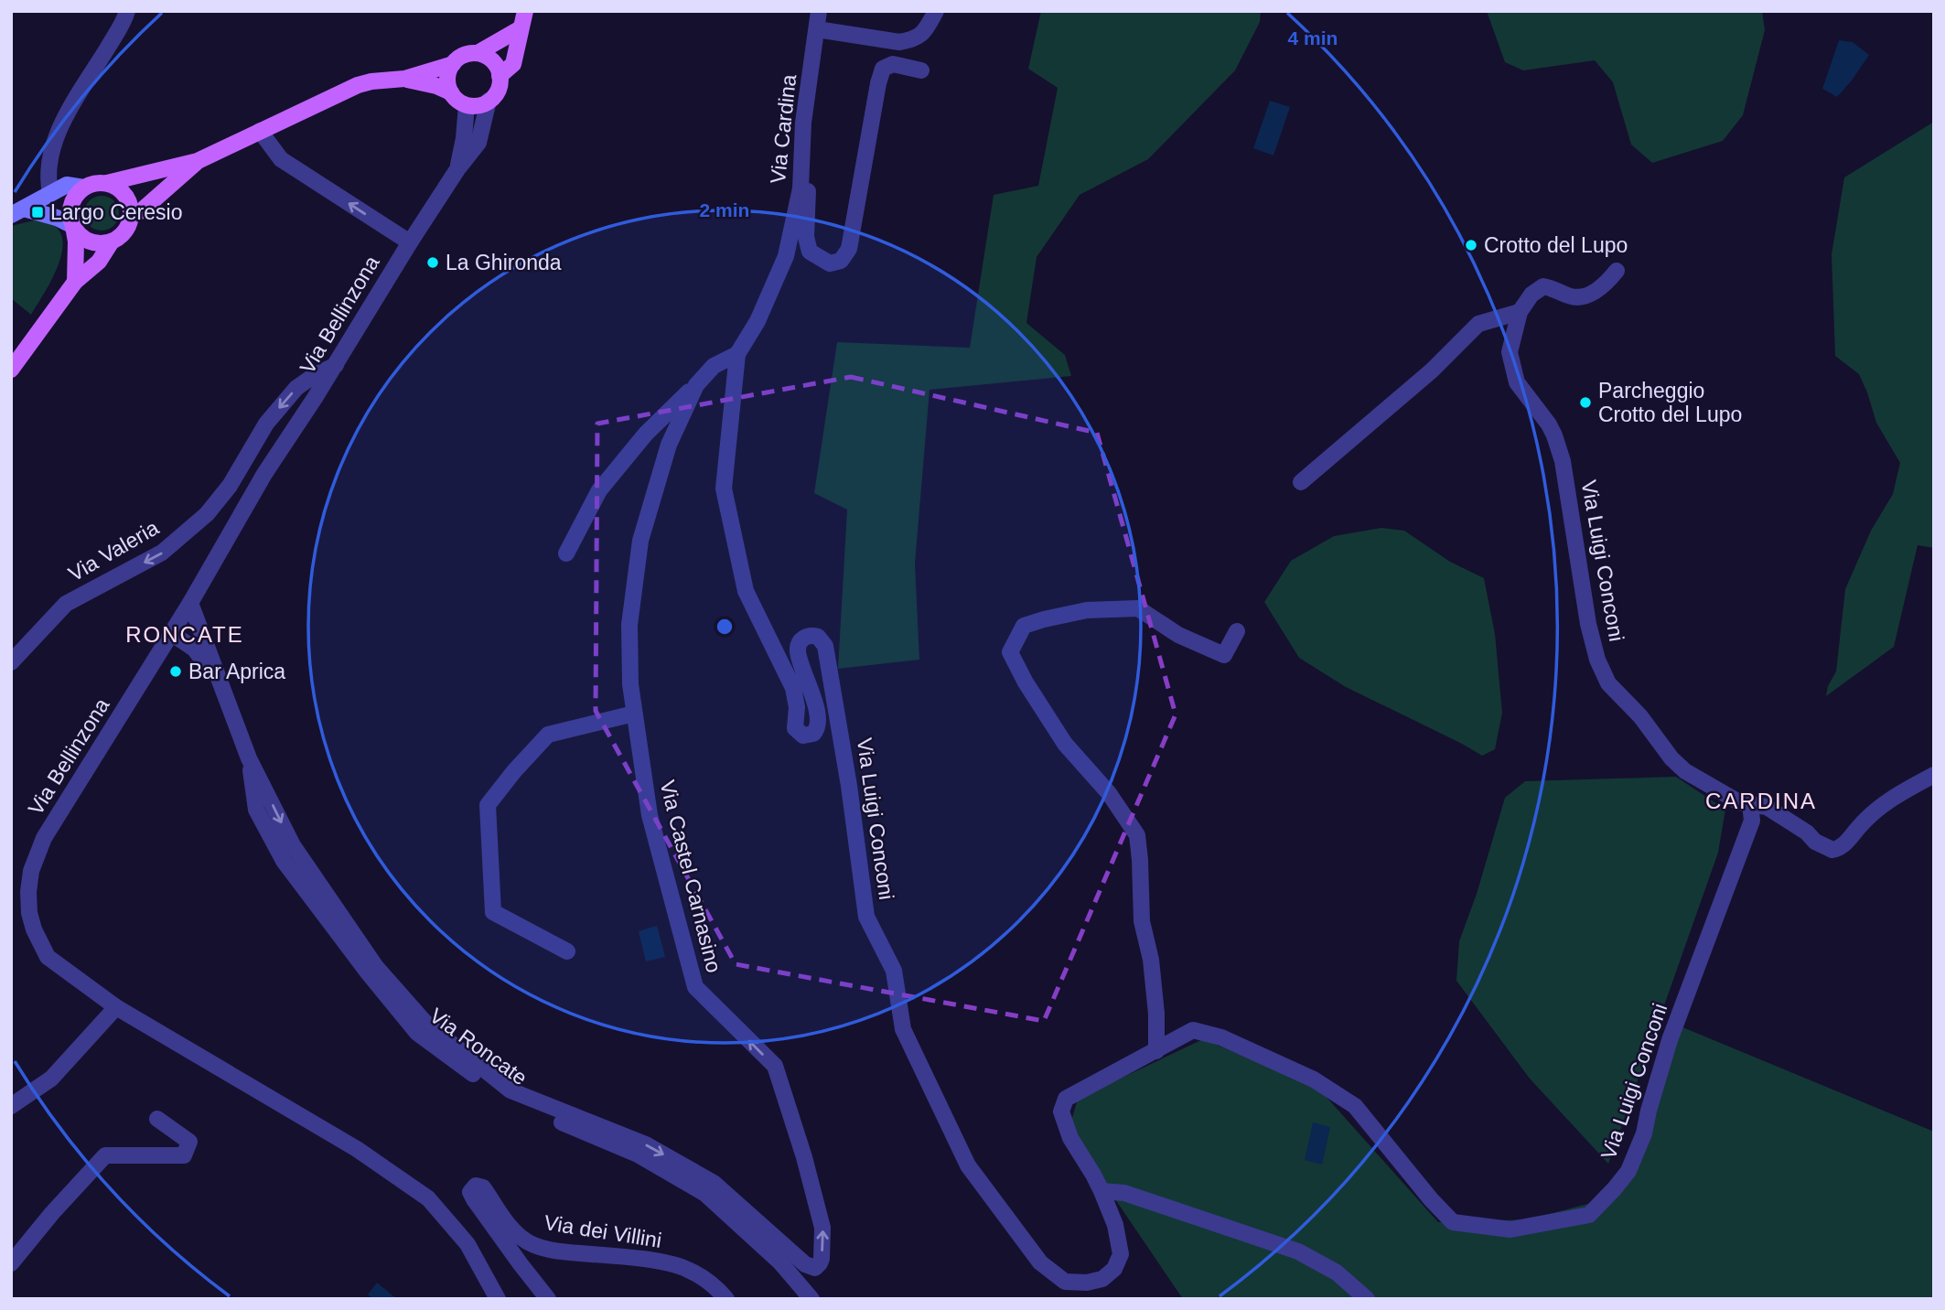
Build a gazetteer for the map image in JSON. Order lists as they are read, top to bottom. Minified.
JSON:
{"streets":{"street":["Via Cardina","Via Bellinzona","Via Valeria","Via Luigi Conconi","Via Castel Carnasino","Via Roncate","Via dei Villini"]},"crossings":[["Via Cardina","Via Luigi Conconi"],["Via Cardina","Via Castel Carnasino"],["Via Bellinzona","Via Valeria"],["Via Bellinzona","Via Castel Carnasino"],["Via Luigi Conconi","Via Castel Carnasino"],["Via Castel Carnasino","Via Roncate"]],"one_way":["Via Valeria"],"districts":["RONCATE","CARDINA"],"places":{"transit":["Largo Ceresio"],"other":["Crotto del Lupo","La Ghironda","Parcheggio Crotto del Lupo","Bar Aprica"]},"rings":["4 min","2 min"]}
